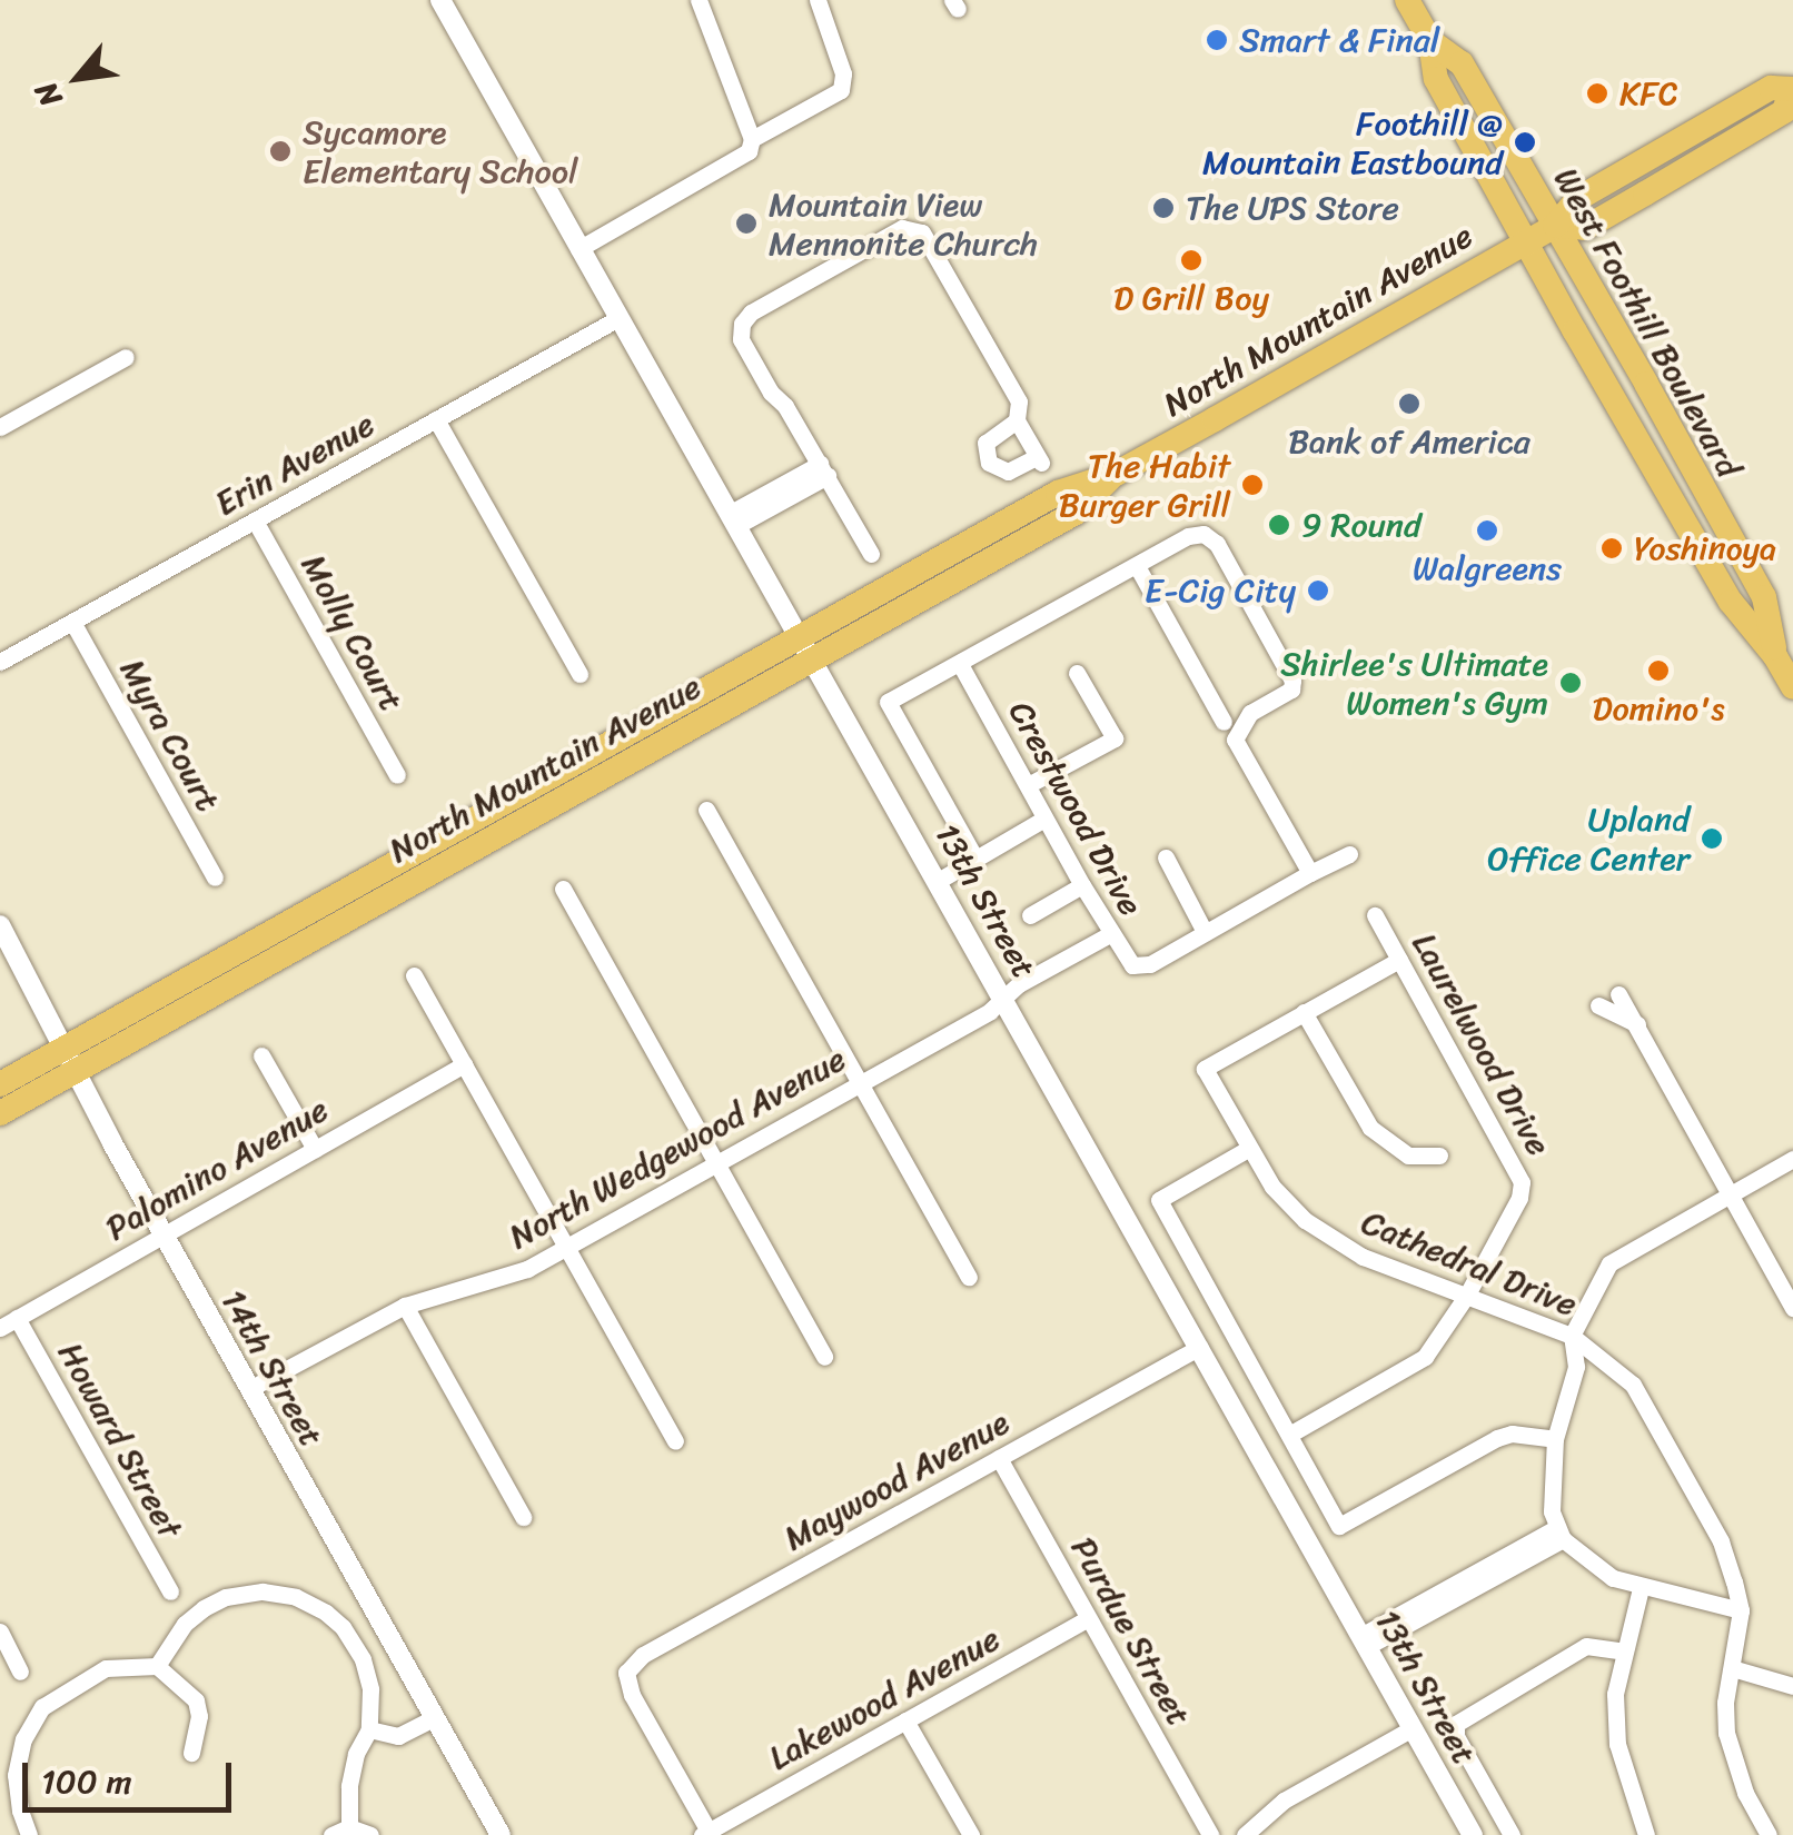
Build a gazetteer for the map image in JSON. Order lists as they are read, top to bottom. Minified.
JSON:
{"streets":{"main road":["North Mountain Avenue","West Foothill Boulevard"],"street":["Erin Avenue","Molly Court","Myra Court","Crestwood Drive","13th Street","Laurelwood Drive","North Wedgewood Avenue","Palomino Avenue","Cathedral Drive","14th Street","Howard Street","Maywood Avenue","Purdue Street","Lakewood Avenue"]},"crossings":[["North Mountain Avenue","West Foothill Boulevard"],["North Mountain Avenue","13th Street"],["North Mountain Avenue","14th Street"],["Erin Avenue","Molly Court"],["Erin Avenue","Myra Court"],["Erin Avenue","13th Street"],["Crestwood Drive","North Wedgewood Avenue"],["13th Street","North Wedgewood Avenue"],["13th Street","Maywood Avenue"],["Laurelwood Drive","Cathedral Drive"],["North Wedgewood Avenue","14th Street"],["Palomino Avenue","14th Street"],["Palomino Avenue","Howard Street"],["Maywood Avenue","Purdue Street"],["Maywood Avenue","Lakewood Avenue"],["Purdue Street","Lakewood Avenue"]],"places":["Smart & Final","KFC","Foothill @ Mountain Eastbound","Sycamore Elementary School","The UPS Store","Mountain View Mennonite Church","D Grill Boy","Bank of America","The Habit Burger Grill","9 Round","Walgreens","Yoshinoya","E-Cig City","Domino's","Shirlee's Ultimate Women's Gym","Upland Office Center"],"scale_bar":"100 m","north":"bottom left"}
